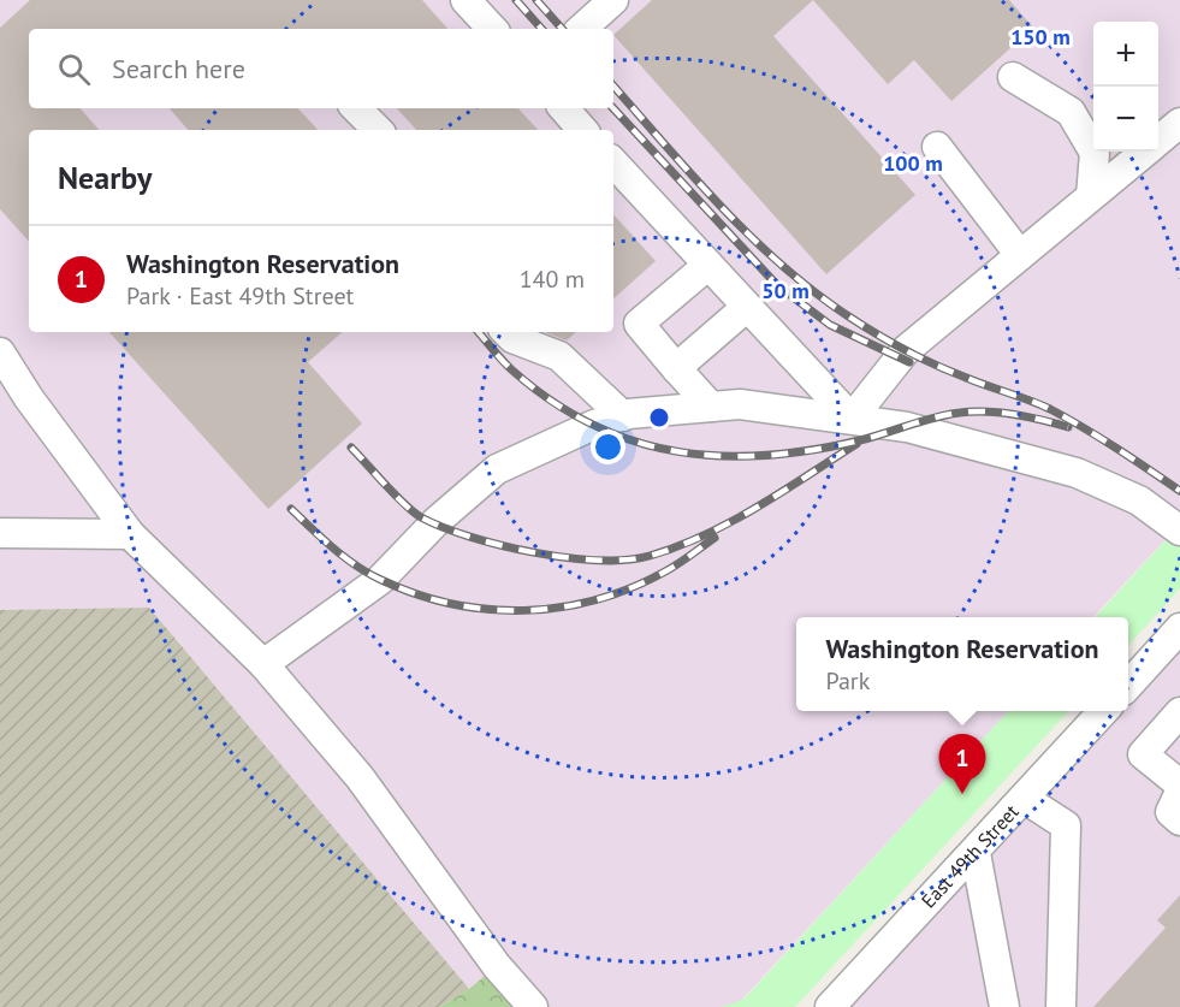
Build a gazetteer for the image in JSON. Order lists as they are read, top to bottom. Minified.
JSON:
{"streets":{"street":["East 49th Street"]},"page":{"map_buttons":["+","−"],"search":"Search here","heading":"Nearby","list":[{"mark":"1","name":"Washington Reservation","note":"Park · East 49th Street","value":"140 m"}],"popup":["Washington Reservation","Park"],"pins":"1"},"rings":["150 m","100 m","50 m"]}
